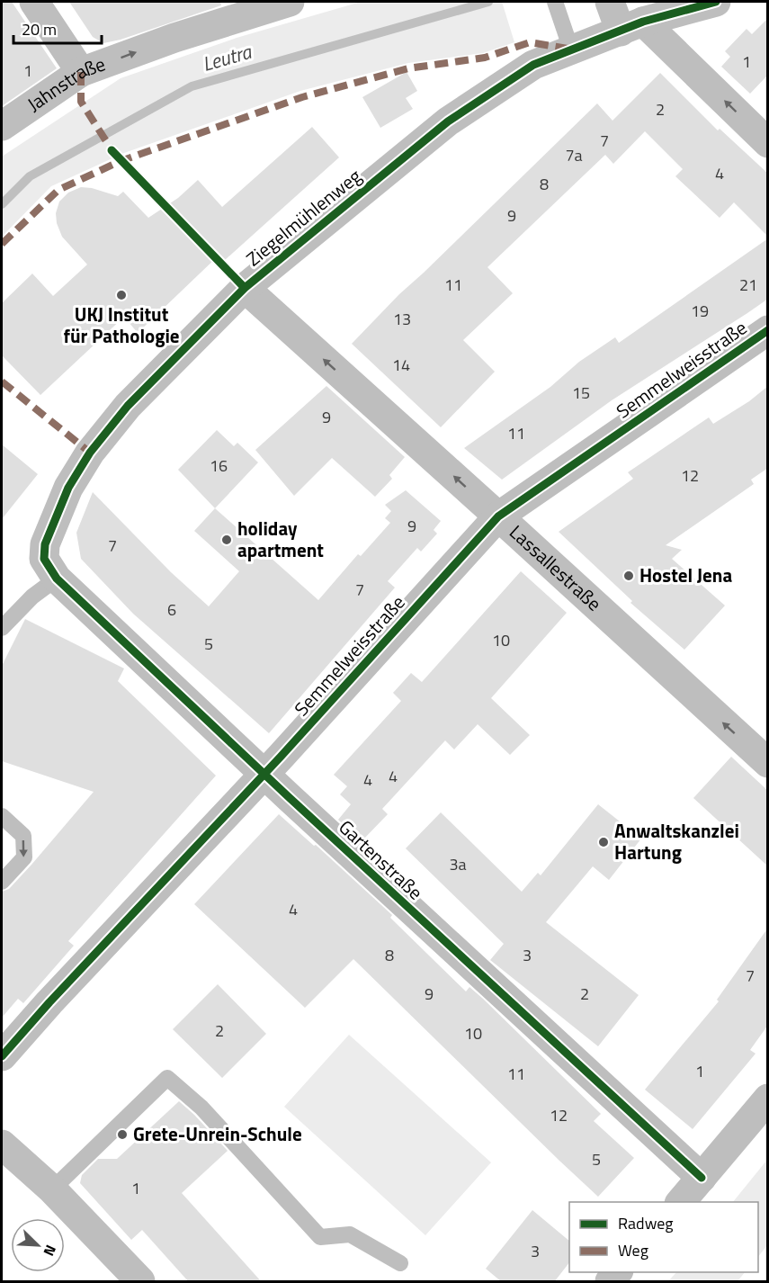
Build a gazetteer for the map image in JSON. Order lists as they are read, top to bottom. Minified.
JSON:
{"streets":{"street":["Jahnstraße","Ziegelmühlenweg","Semmelweisstraße","Lassallestraße","Gartenstraße"]},"crossings":[["Ziegelmühlenweg","Lassallestraße"],["Ziegelmühlenweg","Gartenstraße"],["Semmelweisstraße","Lassallestraße"],["Semmelweisstraße","Gartenstraße"]],"one_way":["Jahnstraße","Lassallestraße"],"water":["Leutra"],"places":["UKJ Institut für Pathologie","holiday apartment","Hostel Jena","Anwaltskanzlei Hartung","Grete-Unrein-Schule"],"house_numbers":["1","1","2","7","7a","4","8","9","11","21","19","13","14","15","9","11","16","12","9","7","7","6","10","5","4","4","3a","4","8","3","7","9","2","2","10","1","11","12","5","1","3"],"legend":["Radweg","Weg"],"scale_bar":"20 m","north":"bottom right"}
